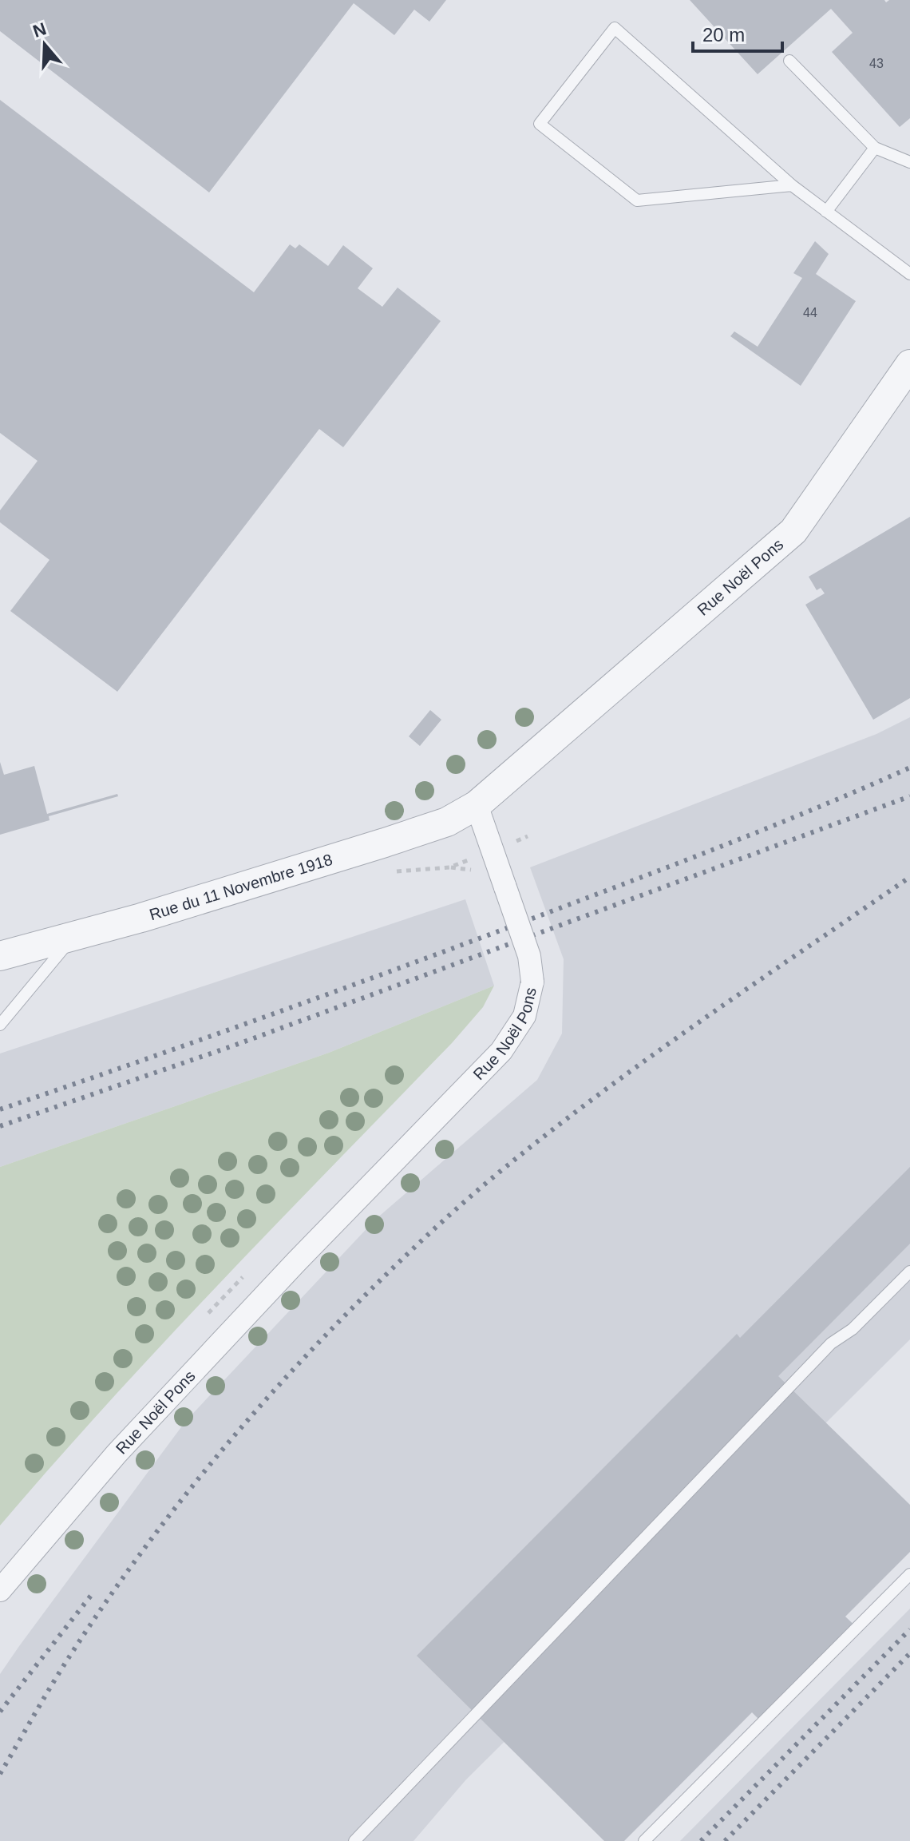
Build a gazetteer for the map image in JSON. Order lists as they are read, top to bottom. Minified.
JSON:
{"streets":{"street":["Rue Noël Pons","Rue du 11 Novembre 1918"]},"crossings":[["Rue Noël Pons","Rue du 11 Novembre 1918"]],"house_numbers":["43","44"],"scale_bar":"20 m","north":"top"}
